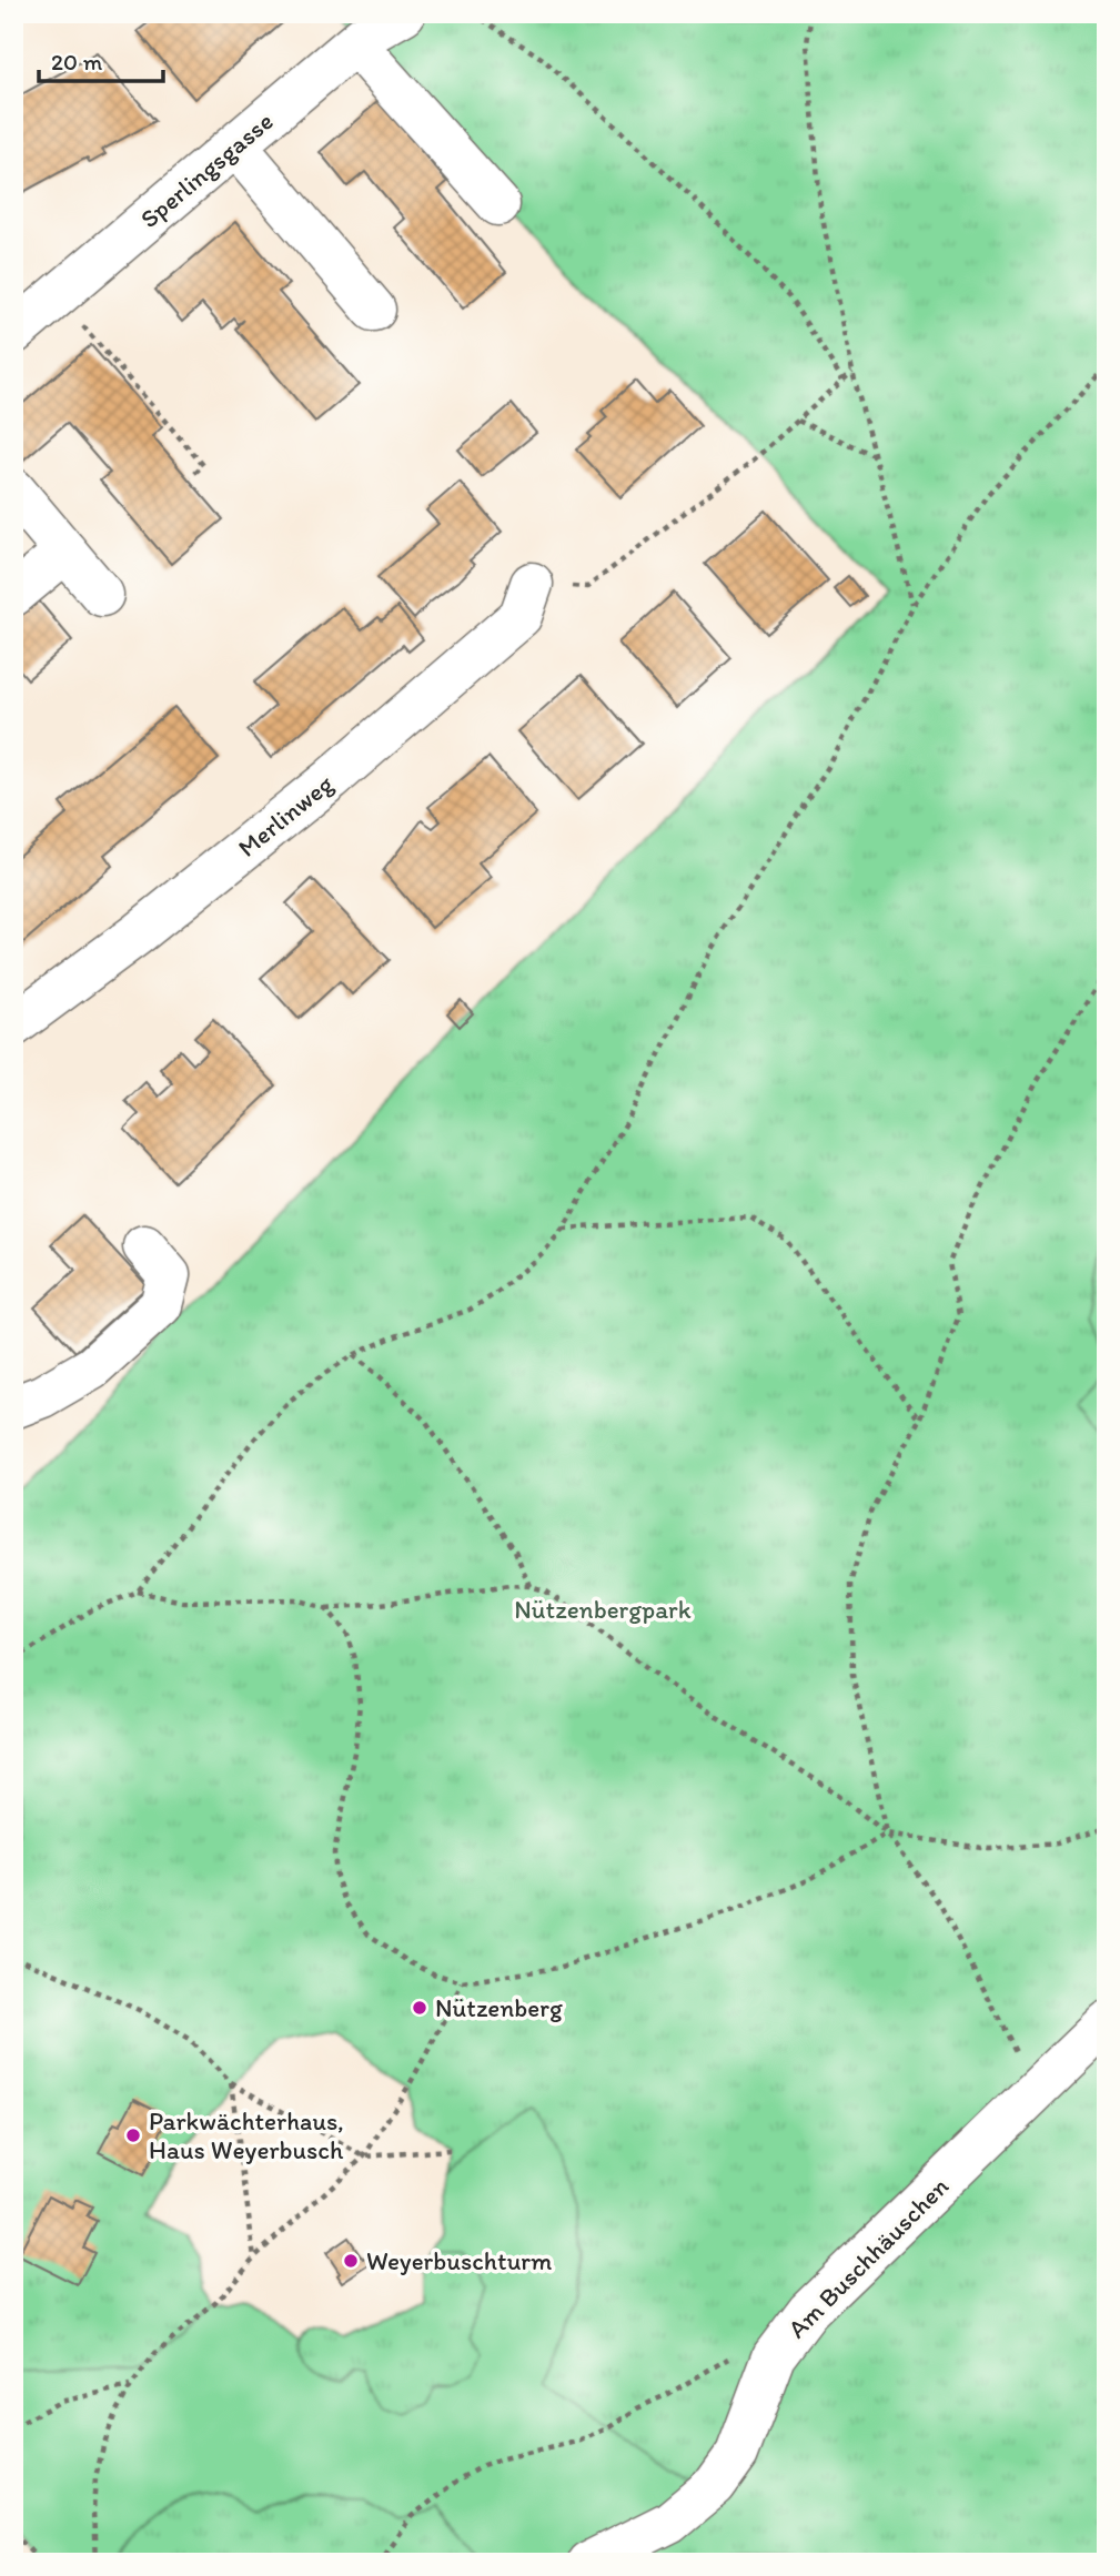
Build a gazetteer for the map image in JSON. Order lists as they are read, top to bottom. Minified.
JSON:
{"streets":{"street":["Sperlingsgasse","Merlinweg","Am Buschhäuschen"]},"parks":["Nützenbergpark"],"places":["Nützenberg","Parkwächterhaus, Haus Weyerbusch","Weyerbuschturm"],"scale_bar":"20 m"}
